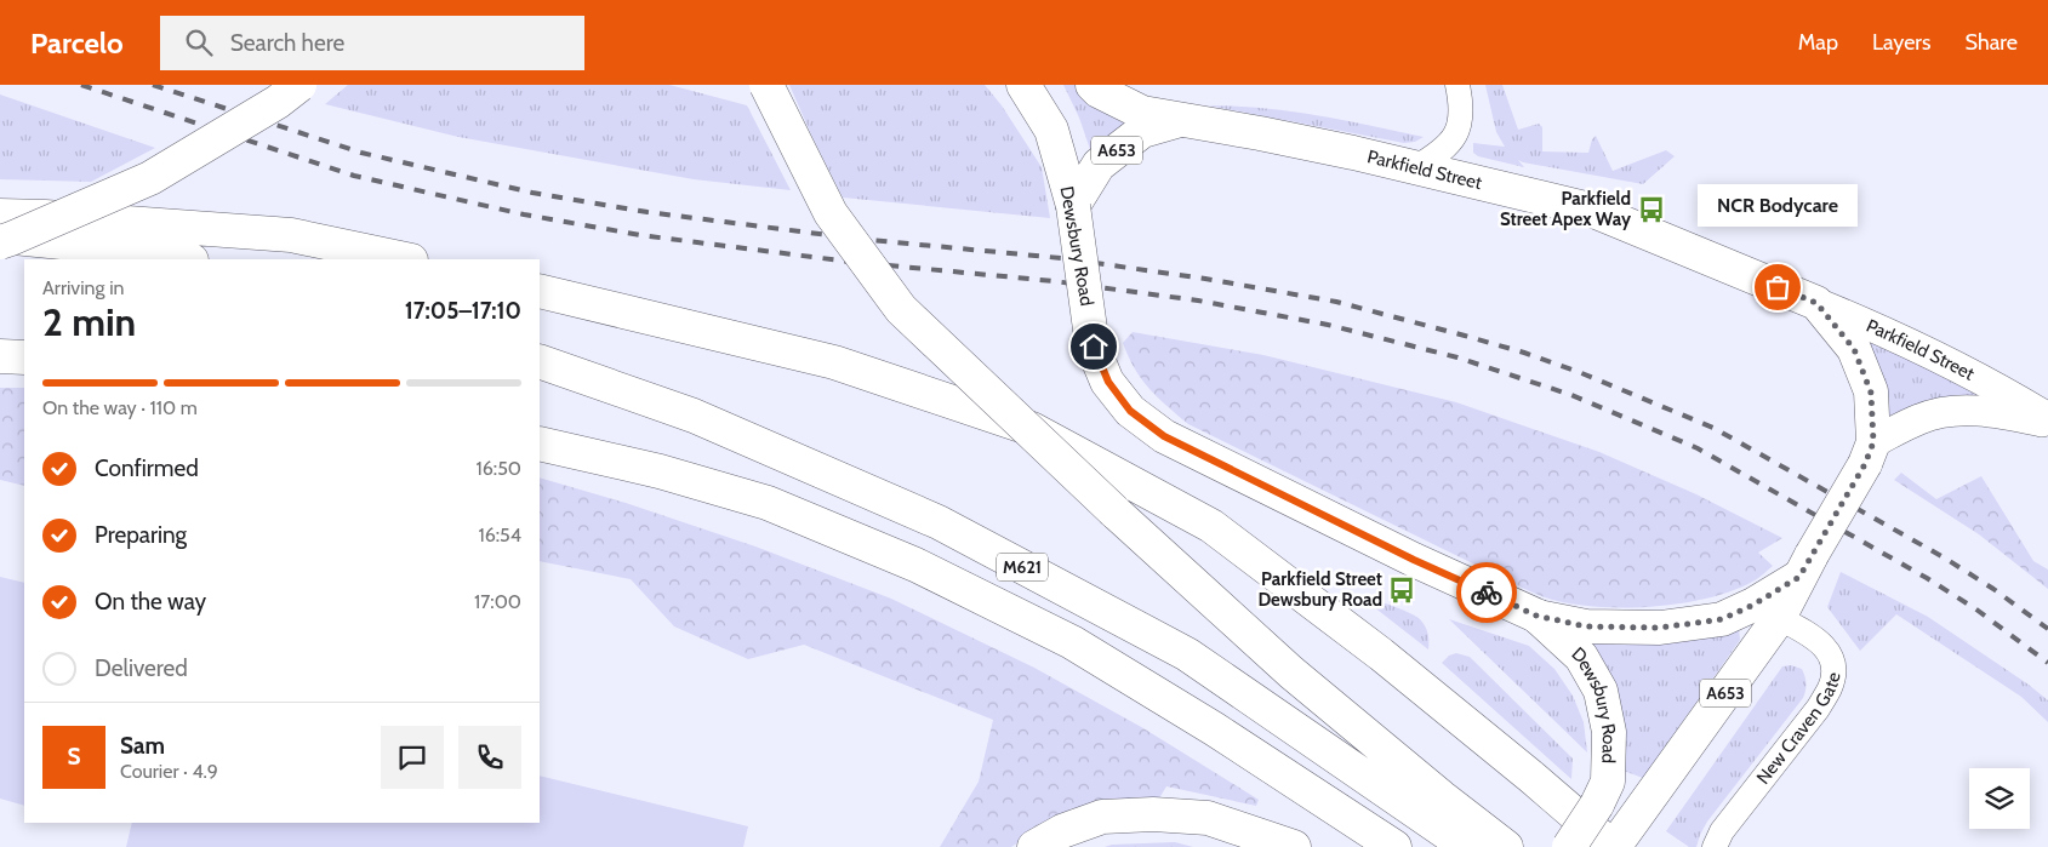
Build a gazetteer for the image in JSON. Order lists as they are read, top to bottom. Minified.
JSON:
{"streets":{"main road":["A653","Parkfield Street","Dewsbury Road","M621"],"street":["New Craven Gate"]},"crossings":[["A653","Parkfield Street"],["A653","Dewsbury Road"],["A653","New Craven Gate"]],"places":{"bus stop":["Parkfield Street Apex Way","Parkfield Street Dewsbury Road"],"other":["NCR Bodycare"]},"page":{"header":"Parcelo","search":"Search here","nav":["Map","Layers","Share"],"bubble":"NCR Bodycare","heading":["2 min","Arriving in","17:05–17:10"],"panel":["Sam","Courier · 4.9"],"bar":"On the way · 110 m","list":[["Confirmed","16:50"],["Preparing","16:54"],["On the way","17:00"],"Delivered"],"round":"S"}}
